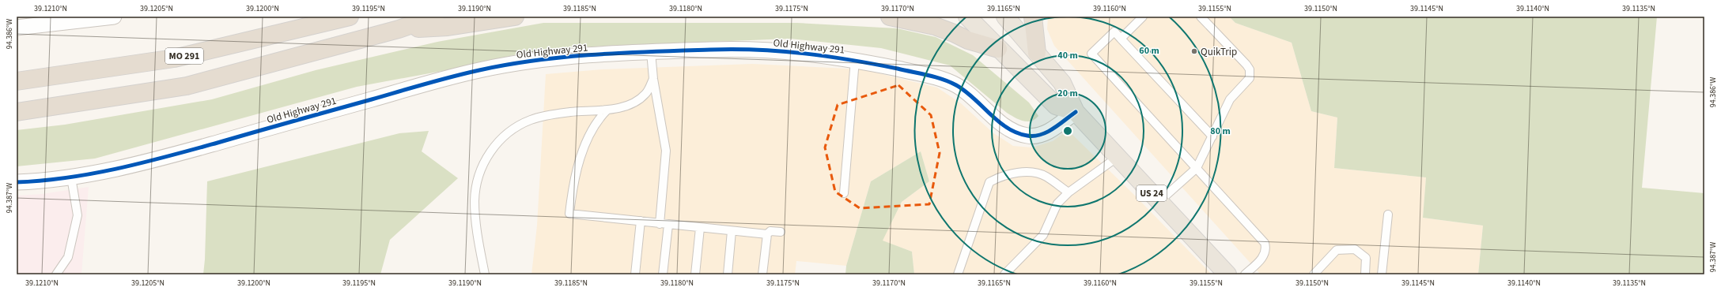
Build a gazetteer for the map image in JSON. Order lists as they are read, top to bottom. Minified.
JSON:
{"streets":{"highway":["MO 291"],"main road":["US 24"],"street":["Old Highway 291"]},"crossings":[["Old Highway 291","US 24"]],"places":["QuikTrip"],"coordinates":["39.1210°N","39.1205°N","39.1200°N","39.1195°N","39.1190°N","39.1185°N","39.1180°N","39.1175°N","39.1170°N","39.1165°N","39.1160°N","39.1155°N","39.1150°N","39.1145°N","39.1140°N","39.1135°N","94.386°W","94.387°W"],"rings":["60 m","40 m","20 m","80 m"]}
